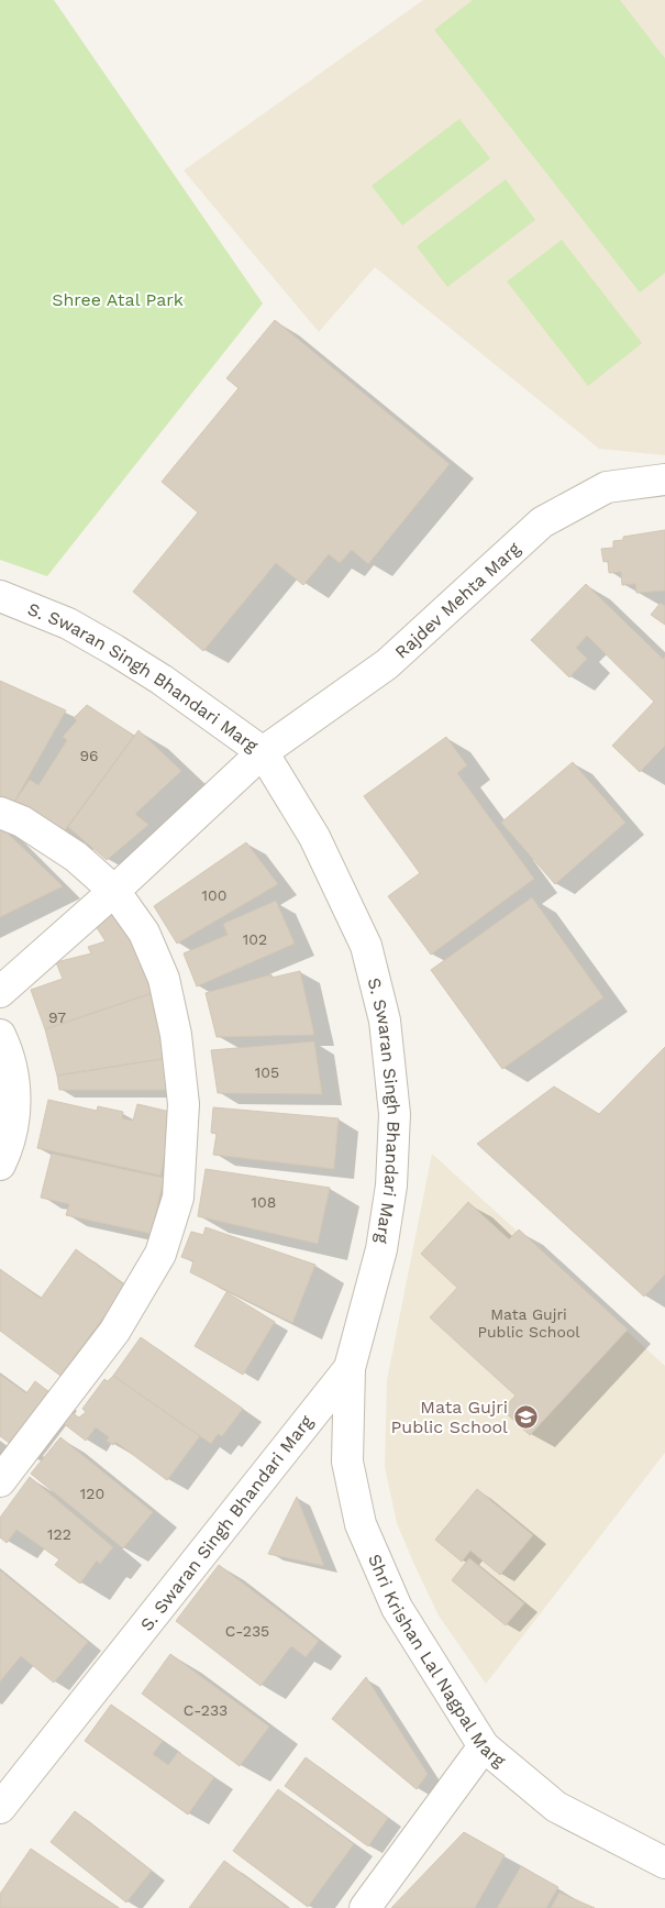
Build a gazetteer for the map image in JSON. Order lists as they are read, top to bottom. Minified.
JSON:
{"streets":{"street":["Rajdev Mehta Marg","S. Swaran Singh Bhandari Marg","Shri Krishan Lal Nagpal Marg"]},"crossings":[["Rajdev Mehta Marg","S. Swaran Singh Bhandari Marg"],["S. Swaran Singh Bhandari Marg","Shri Krishan Lal Nagpal Marg"]],"parks":["Shree Atal Park"],"places":{"school or university":["Mata Gujri Public School"]},"house_numbers":["96","100","102","97","105","108","Mata Gujri Public School","120","122","C-235","C-233"]}
